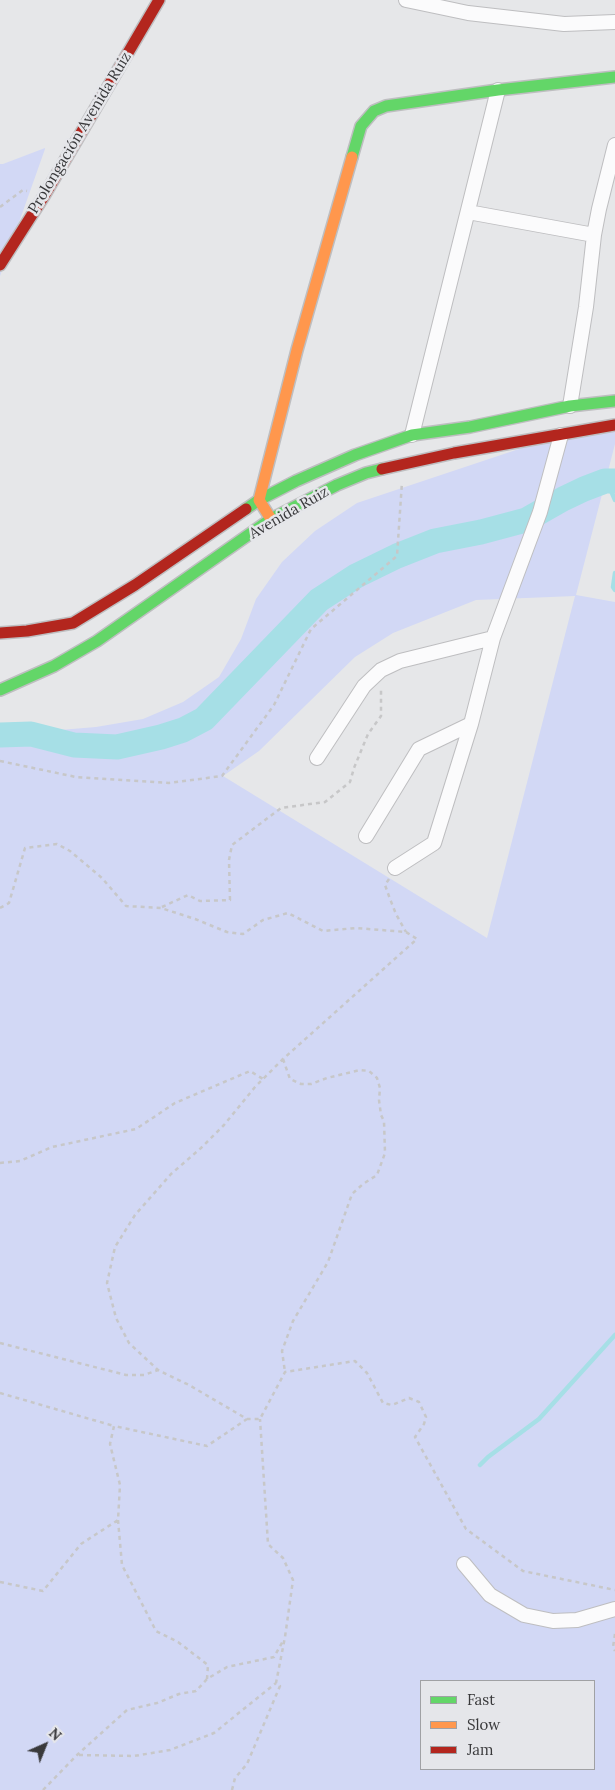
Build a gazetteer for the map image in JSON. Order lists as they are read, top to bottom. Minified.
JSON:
{"streets":{"street":["Prolongación Avenida Ruiz","Avenida Ruiz"]},"legend":["Fast","Slow","Jam"],"north":"top right"}
